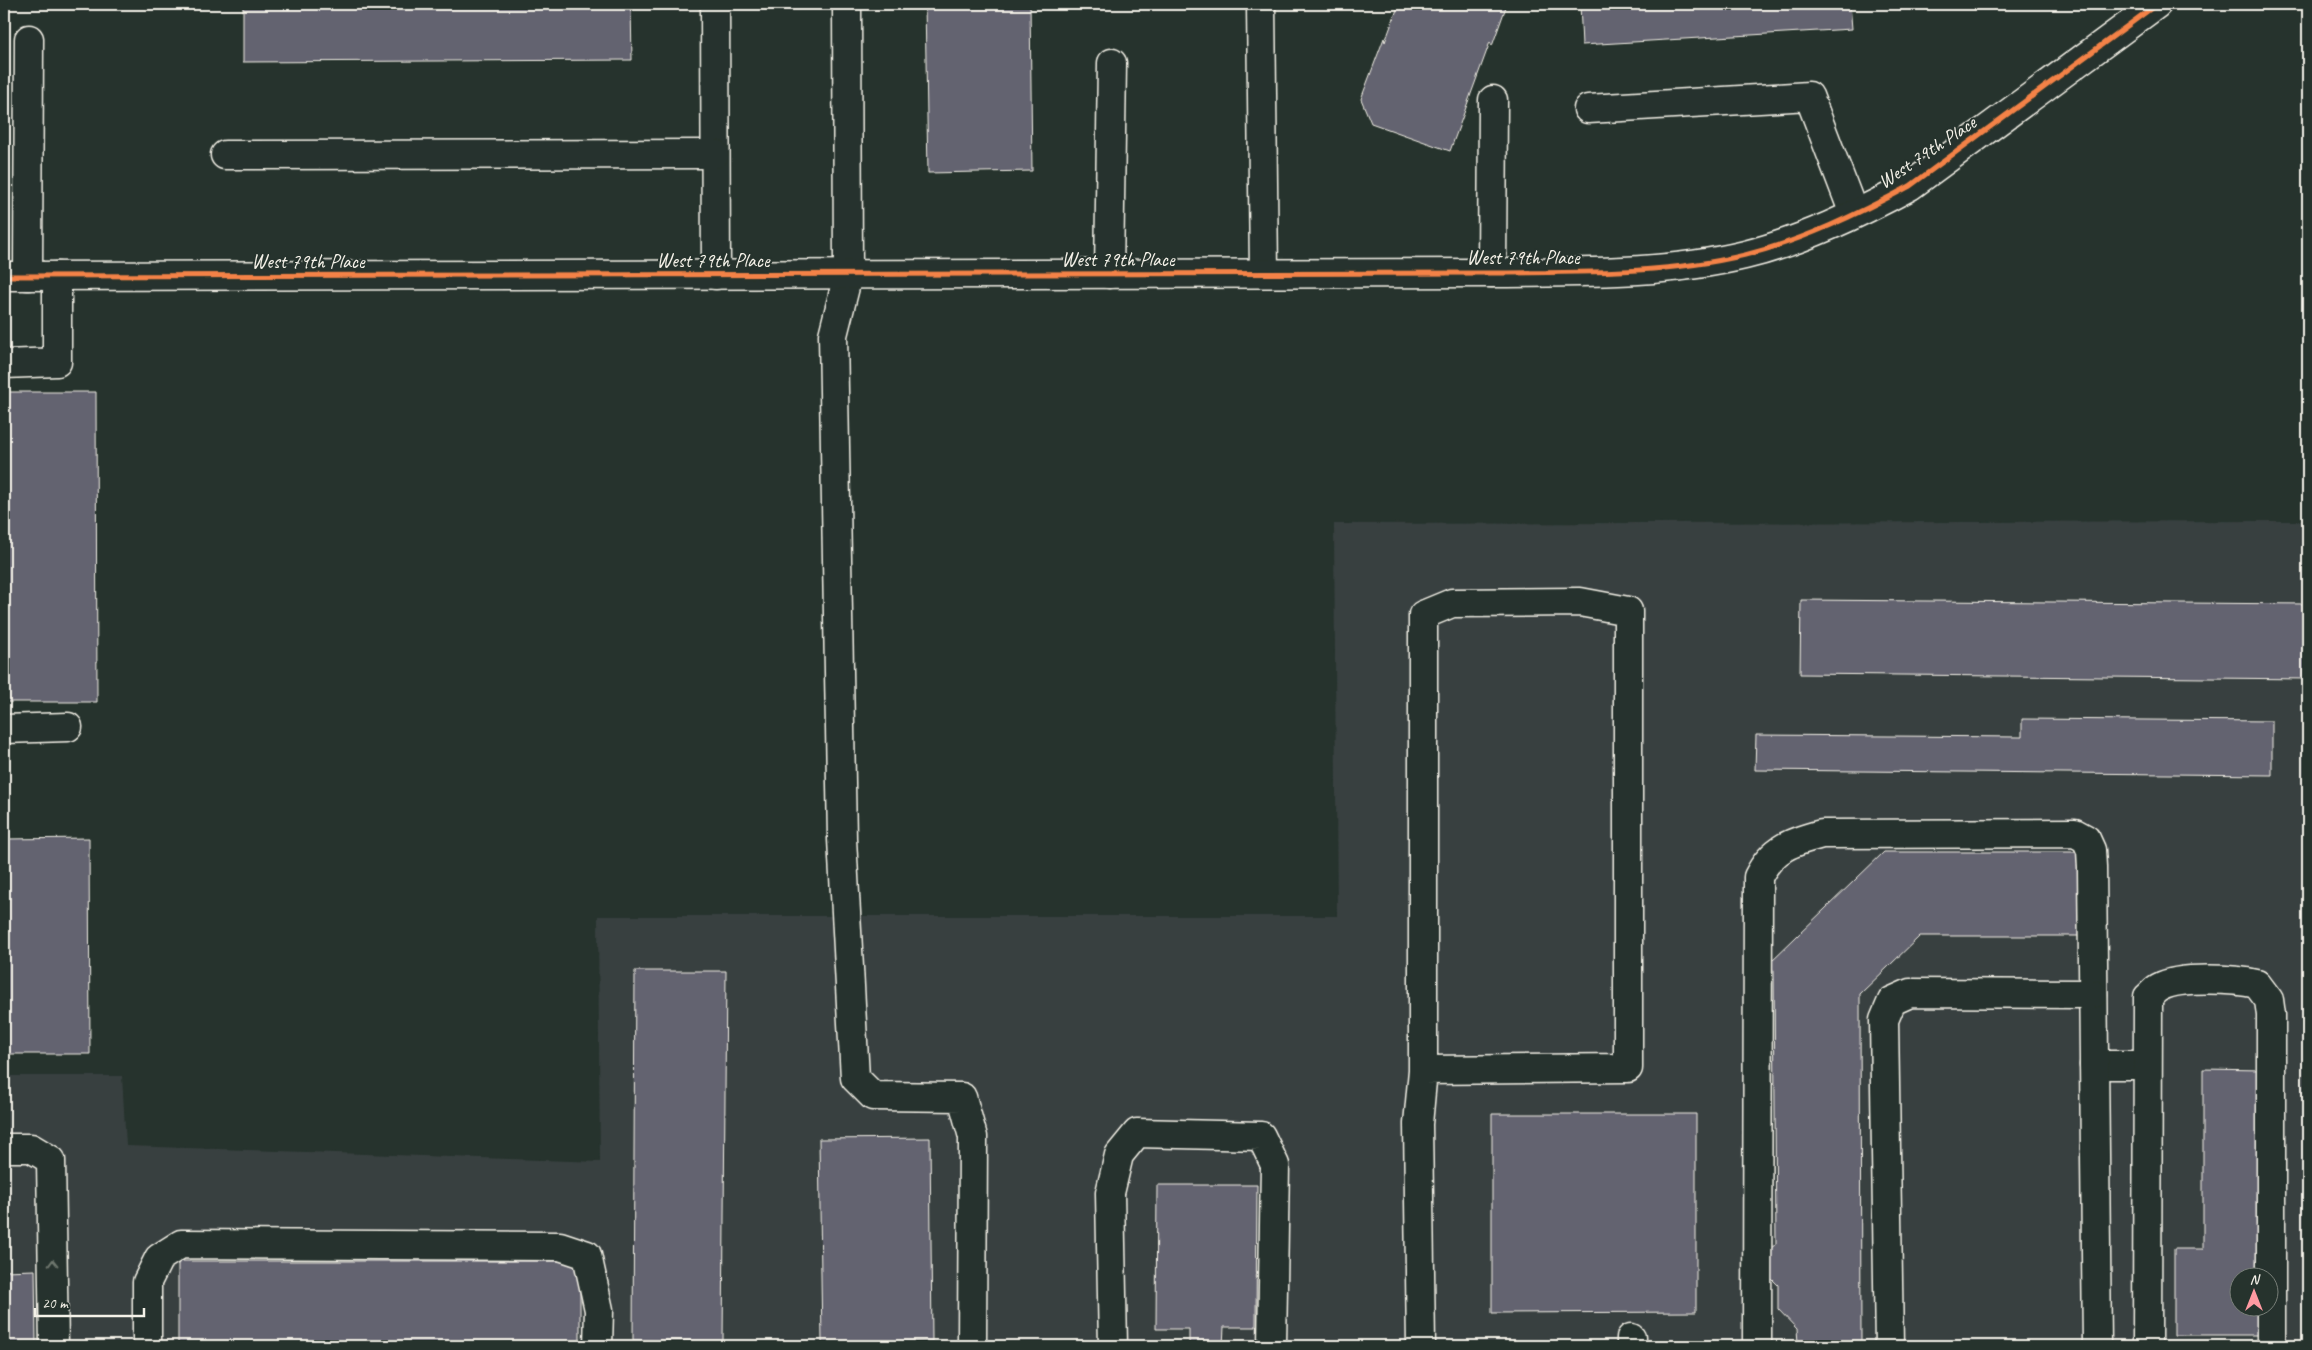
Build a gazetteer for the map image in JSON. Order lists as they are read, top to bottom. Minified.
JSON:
{"streets":{"street":["West 79th Place"]},"scale_bar":"20 m","north":"top"}
